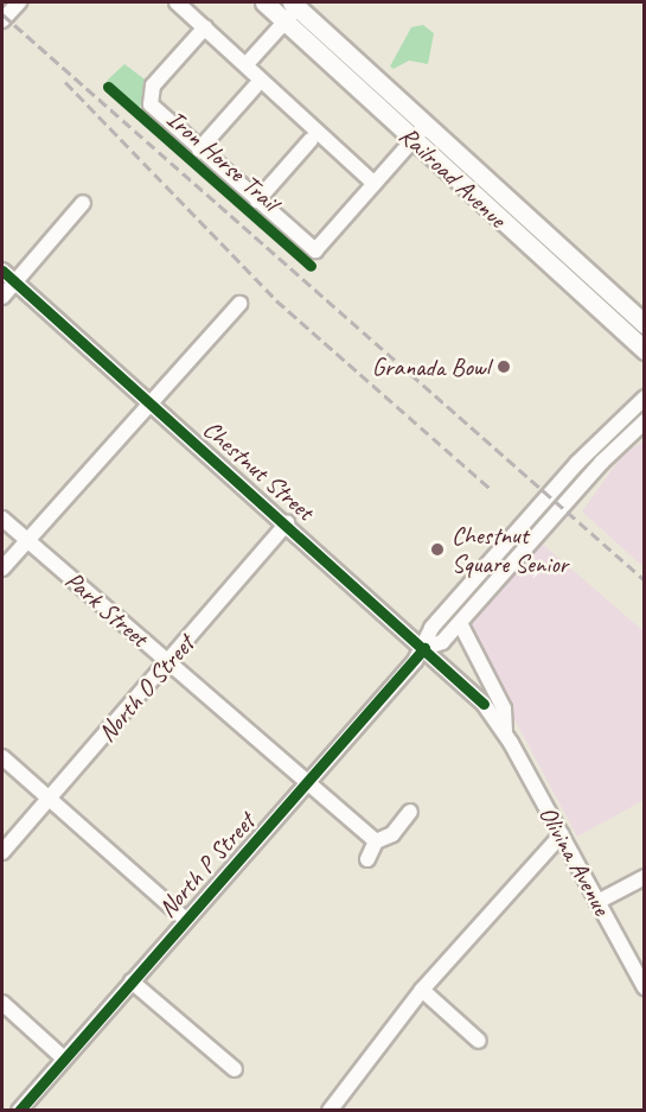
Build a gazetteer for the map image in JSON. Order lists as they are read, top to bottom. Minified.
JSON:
{"streets":{"main road":["Railroad Avenue"],"street":["Chestnut Street","Park Street","North O Street","Olivina Avenue","North P Street"],"cycle path":["Iron Horse Trail"]},"crossings":[["Chestnut Street","North O Street"],["Chestnut Street","Olivina Avenue"],["Chestnut Street","North P Street"],["Park Street","North O Street"],["Park Street","North P Street"]],"places":["Granada Bowl","Chestnut Square Senior"]}
